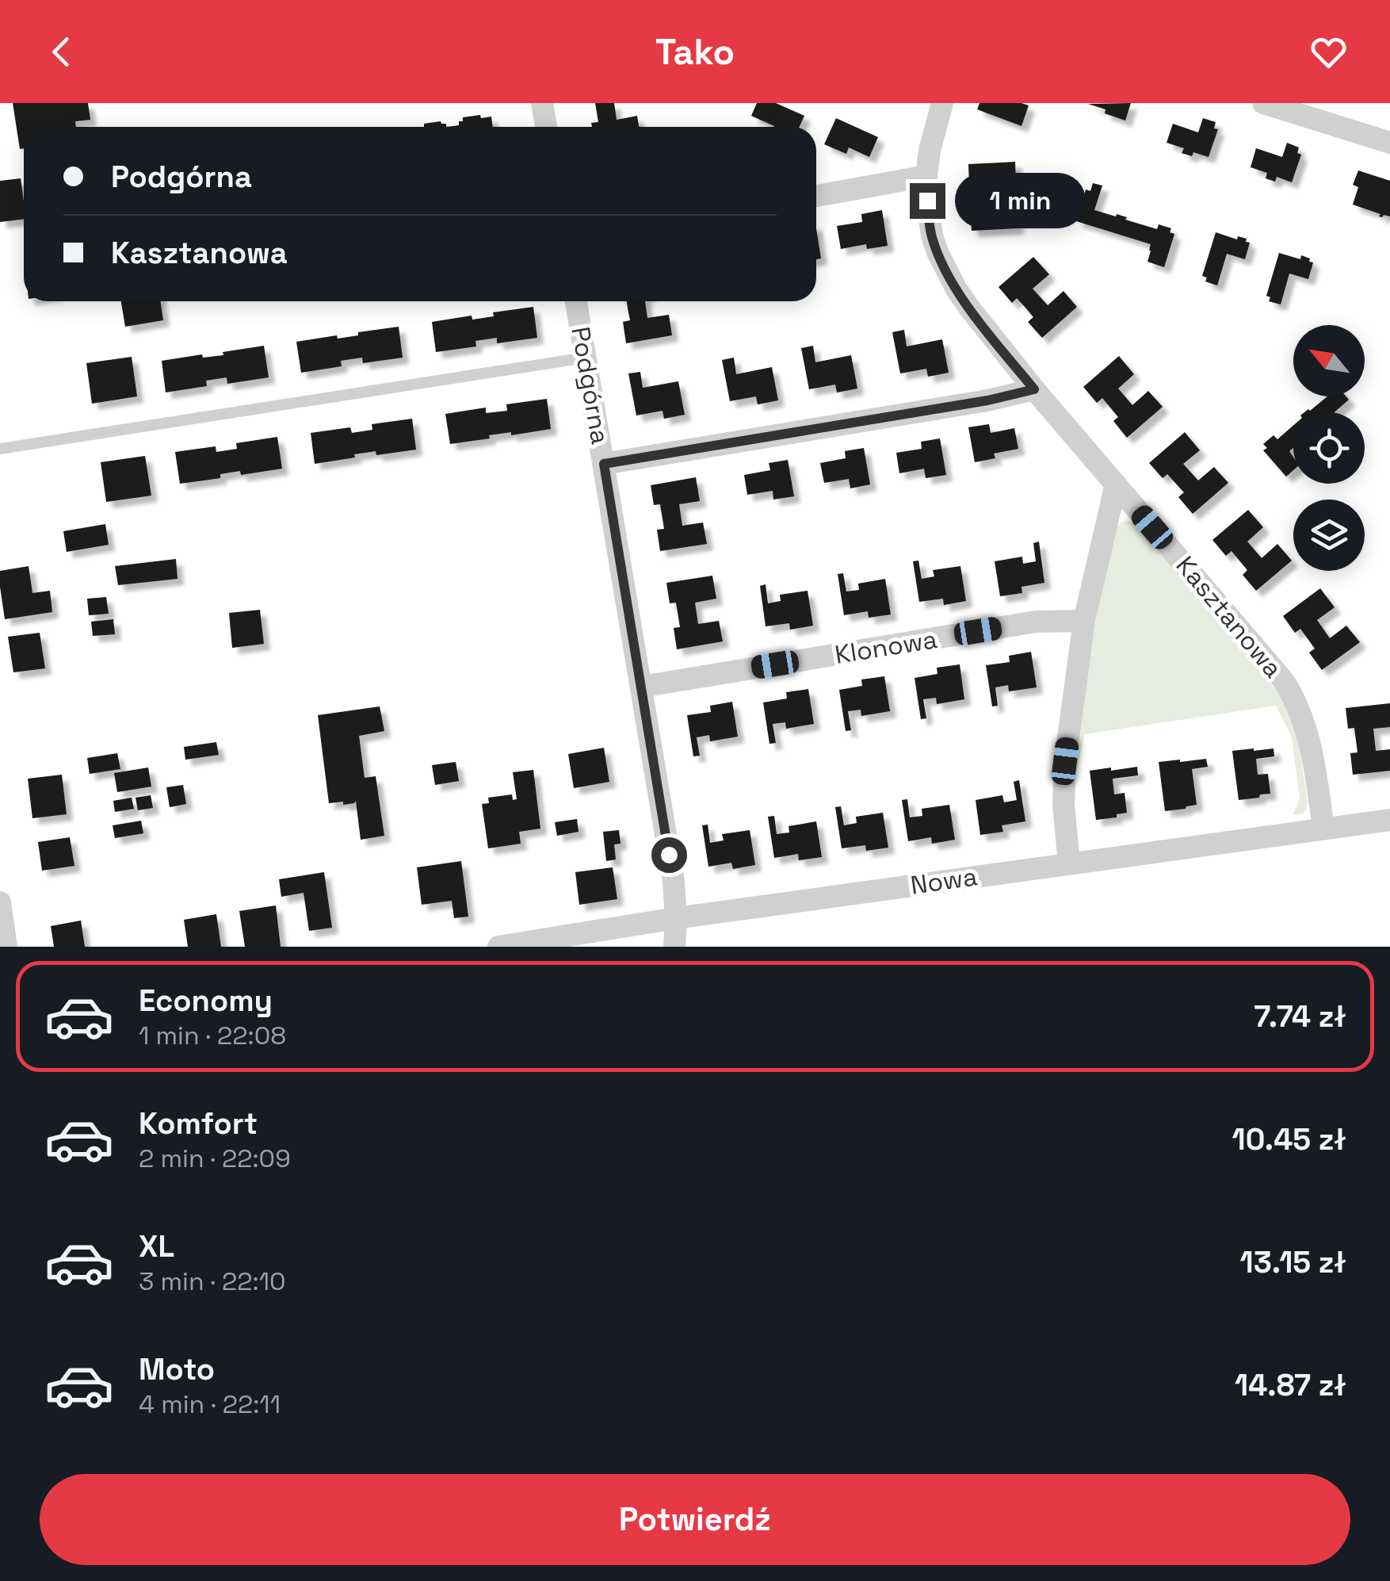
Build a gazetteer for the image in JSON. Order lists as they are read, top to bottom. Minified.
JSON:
{"streets":{"street":["Podgórna","Kasztanowa","Klonowa","Nowa"]},"crossings":[["Podgórna","Klonowa"],["Podgórna","Nowa"],["Kasztanowa","Nowa"]],"north":"top left","page":{"header":"Tako","banner":["Podgórna","Kasztanowa"],"bubble":"1 min","list":[{"name":"Economy","note":"1 min · 22:08","value":"7.74 zł"},{"name":"Komfort","note":"2 min · 22:09","value":"10.45 zł"},{"name":"XL","note":"3 min · 22:10","value":"13.15 zł"},{"name":"Moto","note":"4 min · 22:11","value":"14.87 zł"}],"buttons":"Potwierdź"}}
